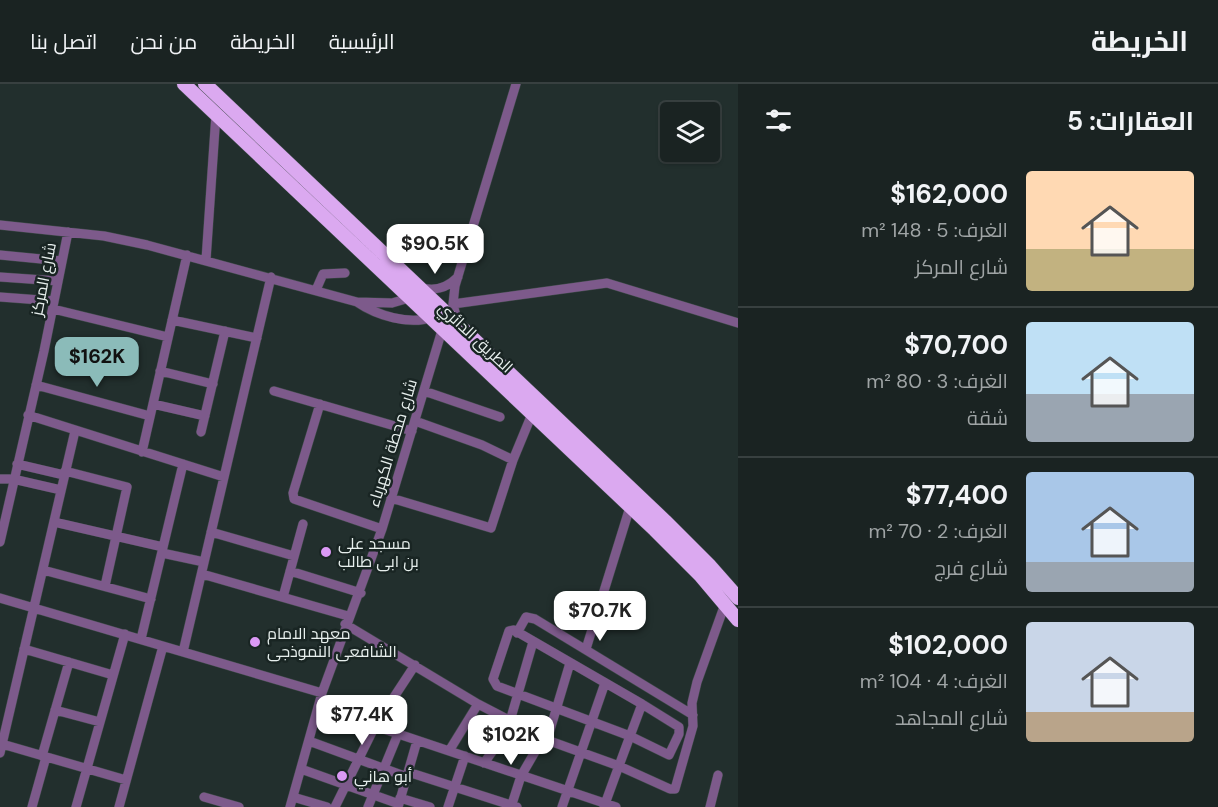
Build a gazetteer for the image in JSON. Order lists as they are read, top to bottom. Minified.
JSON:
{"streets":{"highway":["الطريق الدائري"],"street":["شارع المركز","شارع محطة الكهرباء"]},"crossings":[["الطريق الدائري","شارع محطة الكهرباء"]],"places":["مسجد على بن ابى طالب","معهد الامام الشافعى النموذجى","أبو هاني"],"page":{"header":"الخريطة","nav":["الرئيسية","الخريطة","من نحن","اتصل بنا"],"heading":"العقارات: 5","list":[{"name":"$162,000","note":"الغرف: 5 · 148 m² · شارع المركز"},{"name":"$70,700","note":"الغرف: 3 · 80 m² · شقة"},{"name":"$77,400","note":"الغرف: 2 · 70 m² · شارع فرج"},{"name":"$102,000","note":"الغرف: 4 · 104 m² · شارع المجاهد"}],"price":["$90.5K","$162K","$70.7K","$77.4K","$102K"]}}
